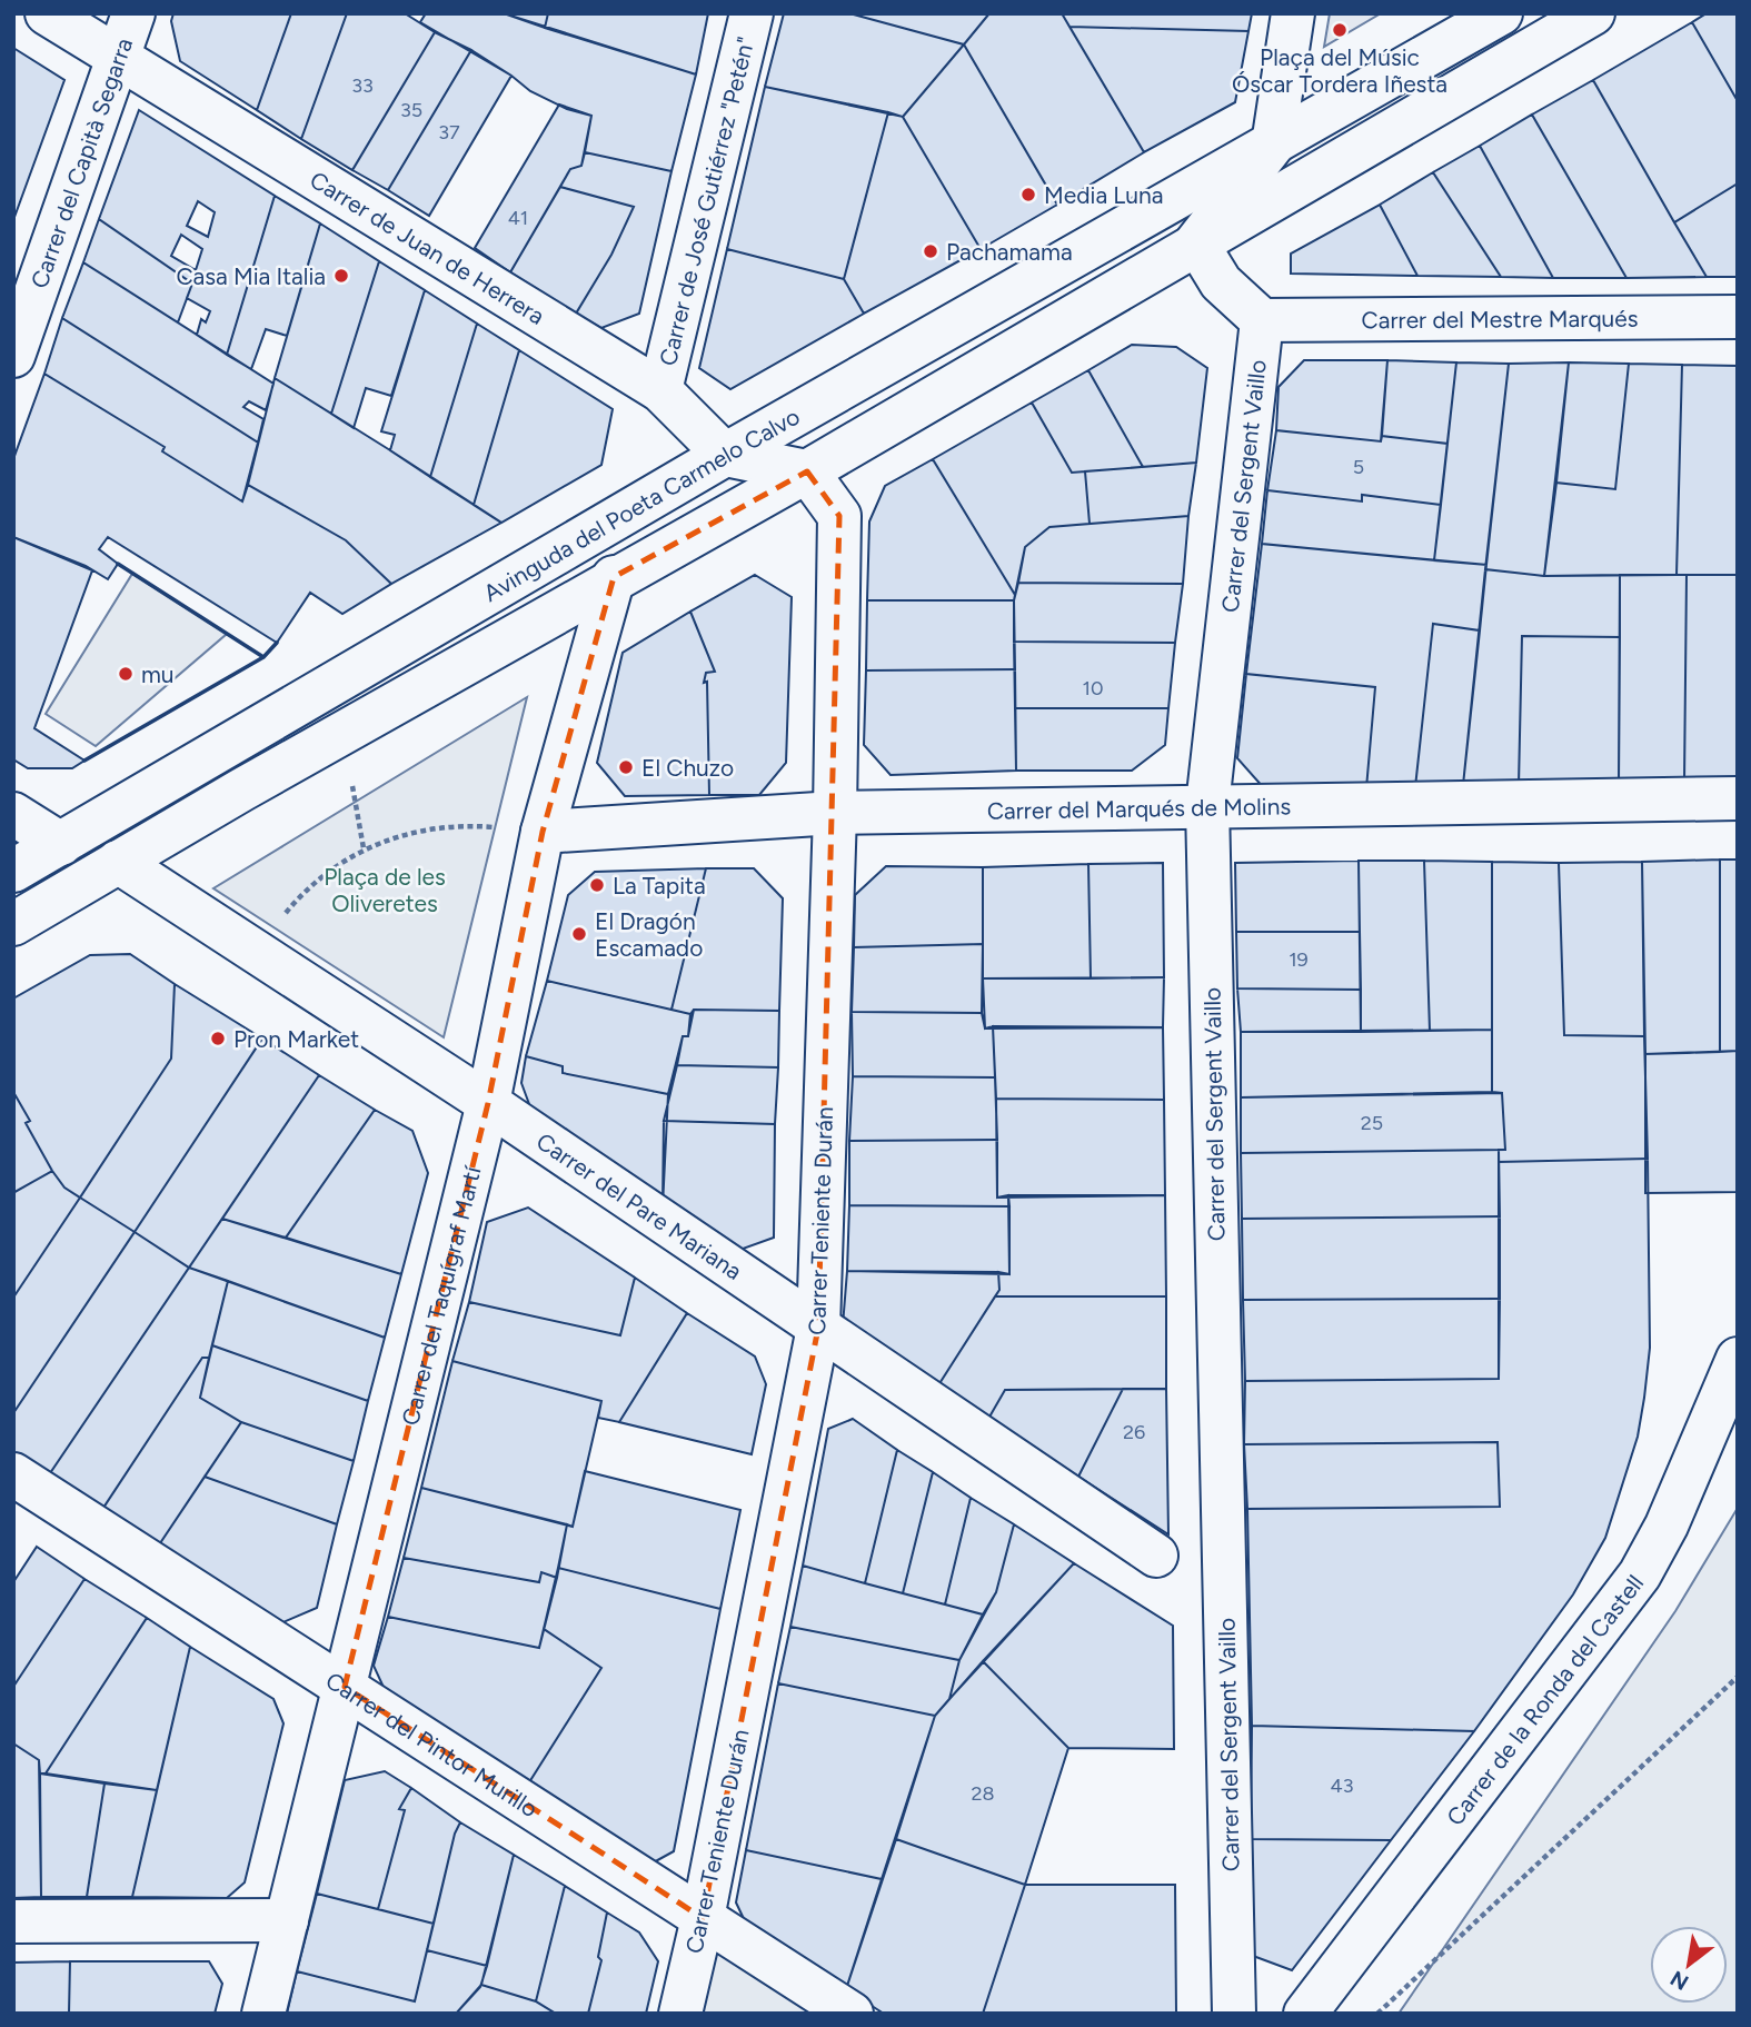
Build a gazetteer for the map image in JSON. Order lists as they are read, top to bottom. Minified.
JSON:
{"streets":{"street":["Carrer del Capità Segarra","Carrer de José Gutiérrez \"Petén\"","Carrer de Juan de Herrera","Carrer del Mestre Marqués","Carrer del Sergent Vaillo","Avinguda del Poeta Carmelo Calvo","Carrer del Marqués de Molins","Carrer del Pare Mariana","Carrer Teniente Durán","Carrer del Taquígraf Martí","Carrer de la Ronda del Castell","Carrer del Pintor Murillo"]},"crossings":[["Carrer del Capità Segarra","Carrer de Juan de Herrera"],["Carrer de José Gutiérrez \"Petén\"","Carrer de Juan de Herrera"],["Carrer de Juan de Herrera","Avinguda del Poeta Carmelo Calvo"],["Carrer del Mestre Marqués","Carrer del Sergent Vaillo"],["Carrer del Sergent Vaillo","Carrer del Marqués de Molins"],["Avinguda del Poeta Carmelo Calvo","Carrer del Pare Mariana"],["Avinguda del Poeta Carmelo Calvo","Carrer Teniente Durán"],["Avinguda del Poeta Carmelo Calvo","Carrer del Taquígraf Martí"],["Carrer del Marqués de Molins","Carrer Teniente Durán"],["Carrer del Marqués de Molins","Carrer del Taquígraf Martí"],["Carrer del Pare Mariana","Carrer Teniente Durán"],["Carrer del Pare Mariana","Carrer del Taquígraf Martí"],["Carrer Teniente Durán","Carrer del Pintor Murillo"],["Carrer del Taquígraf Martí","Carrer del Pintor Murillo"]],"parks":["Plaça de les Oliveretes"],"places":["Plaça del Músic Óscar Tordera Iñesta","Media Luna","Pachamama","Casa Mia Italia","mu","El Chuzo","La Tapita","El Dragón Escamado","Pron Market"],"house_numbers":["33","35","37","41","5","10","19","25","26","43","28"],"north":"bottom left"}
